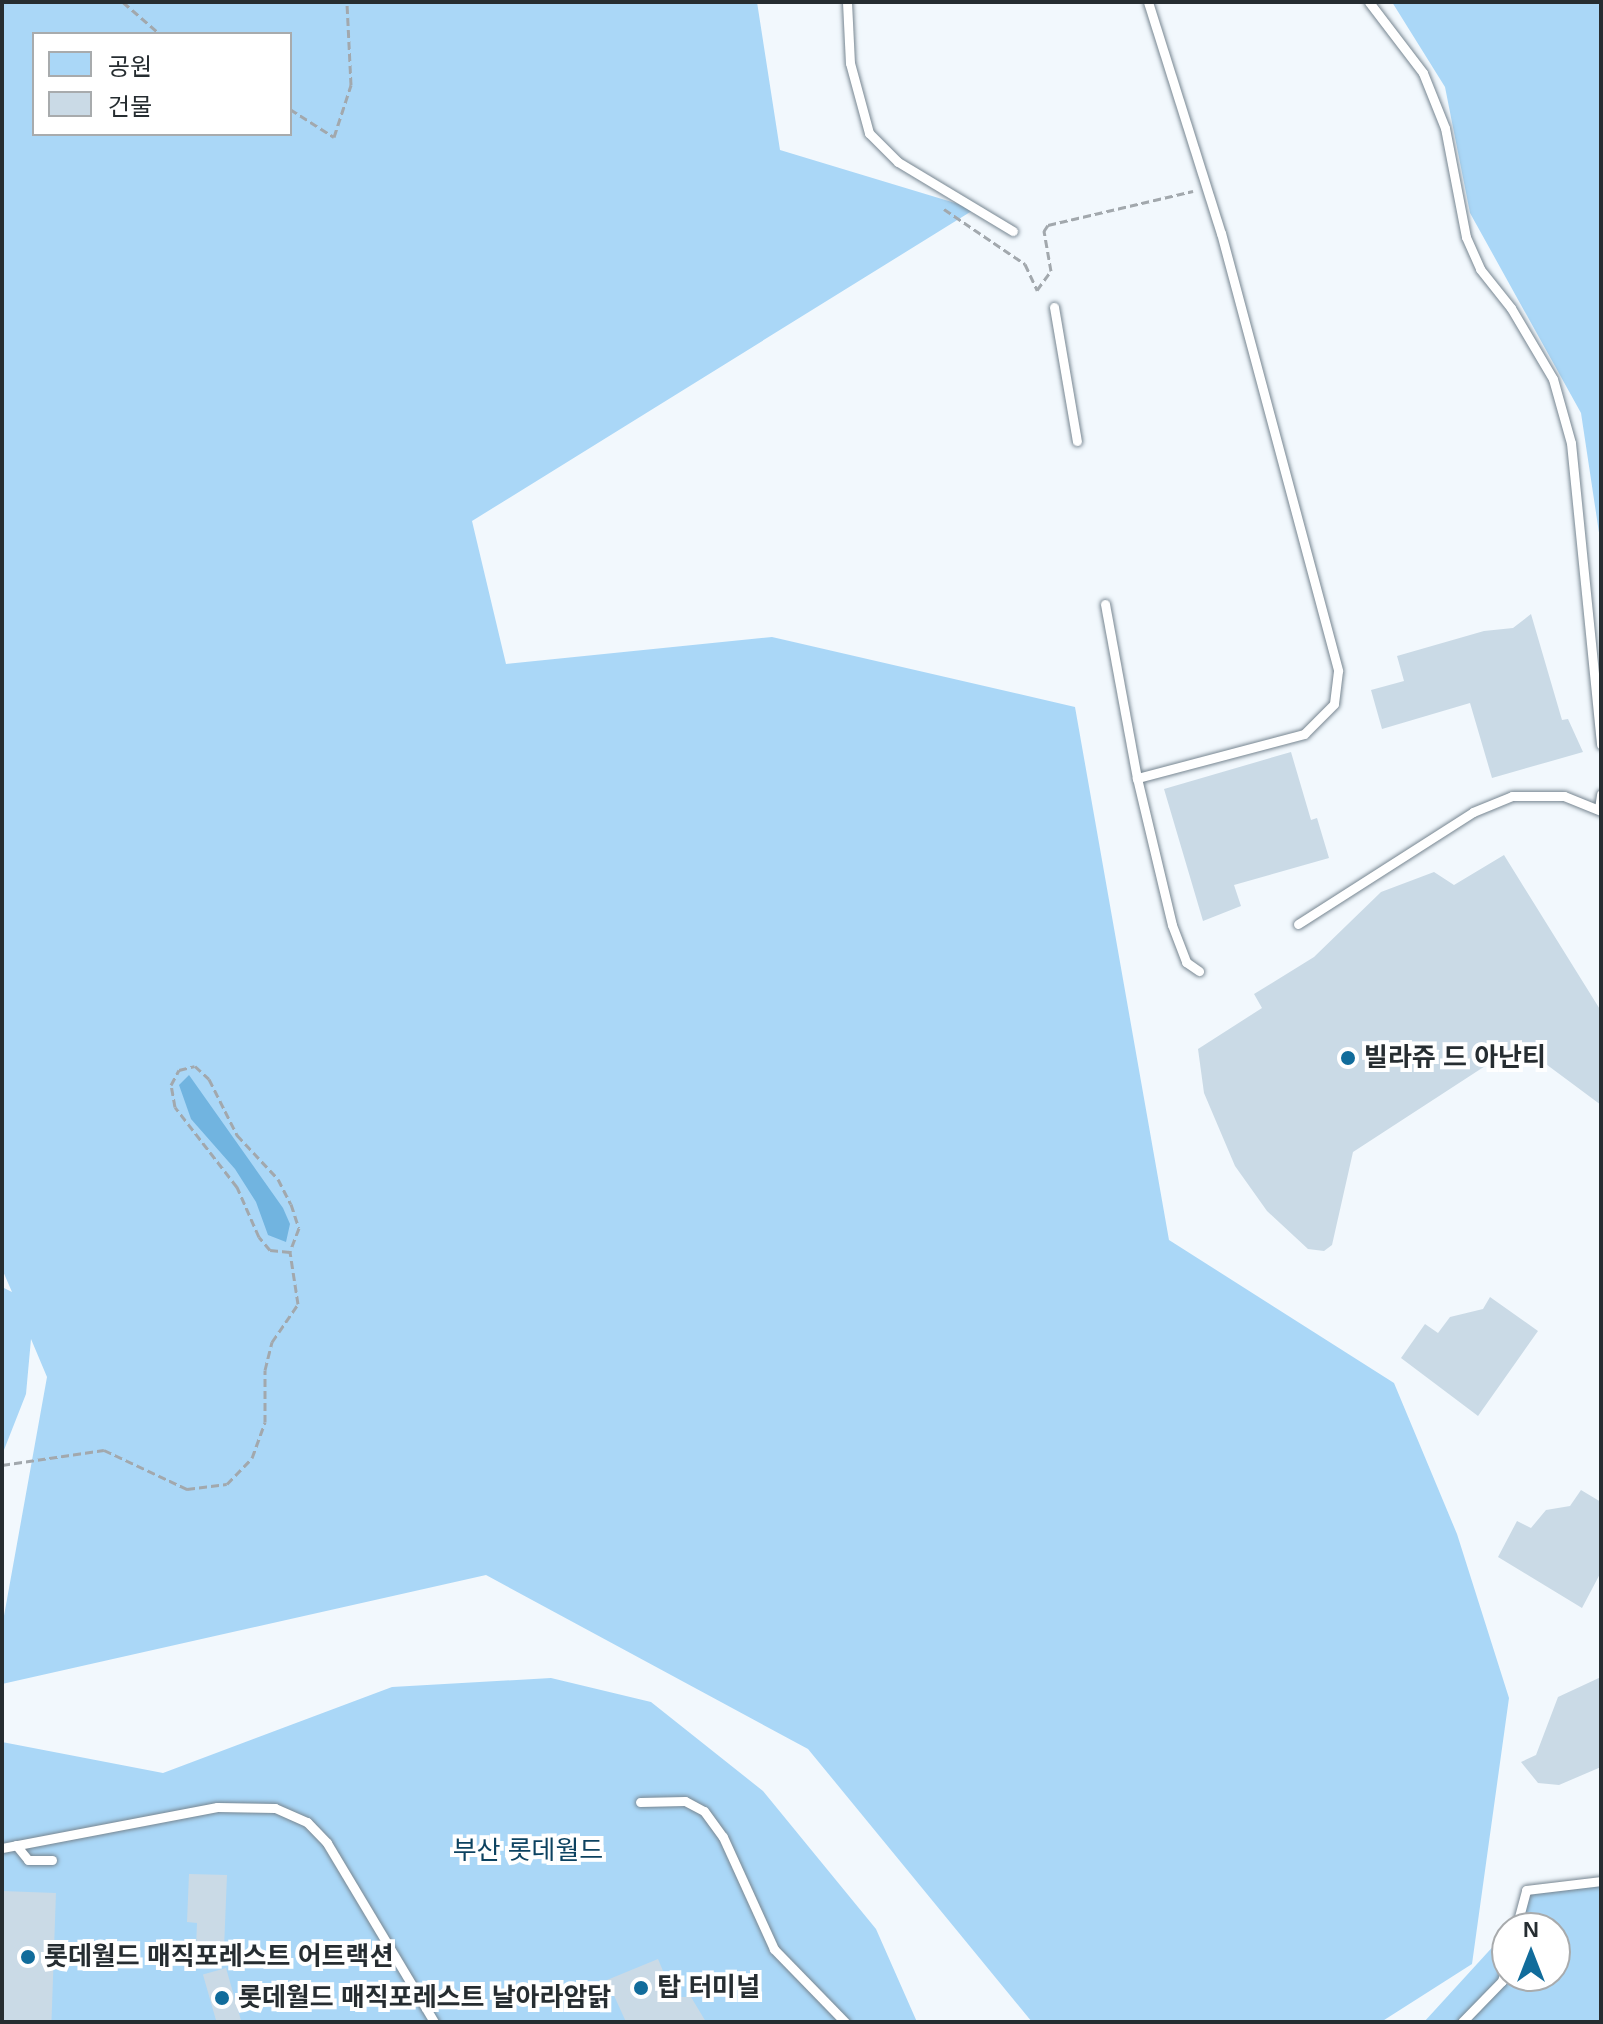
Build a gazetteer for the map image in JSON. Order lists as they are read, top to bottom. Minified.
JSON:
{"parks":["부산 롯데월드"],"places":["빌라쥬 드 아난티","롯데월드 매직포레스트 어트랙션","탑 터미널","롯데월드 매직포레스트 날아라암닭"],"legend":["공원","건물"],"north":"top"}
